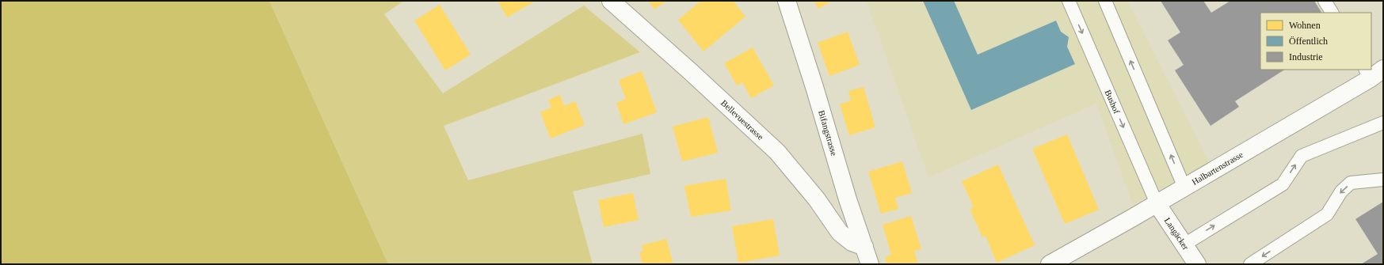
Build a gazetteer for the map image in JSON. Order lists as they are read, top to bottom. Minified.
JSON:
{"streets":{"street":["Bellevuestrasse","Bifangstrasse","Halbartenstrasse","Langäcker"],"lane":["Bushof"]},"crossings":[["Bushof","Halbartenstrasse"],["Bushof","Langäcker"],["Bellevuestrasse","Bifangstrasse"],["Halbartenstrasse","Langäcker"]],"legend":["Wohnen","Öffentlich","Industrie"]}
